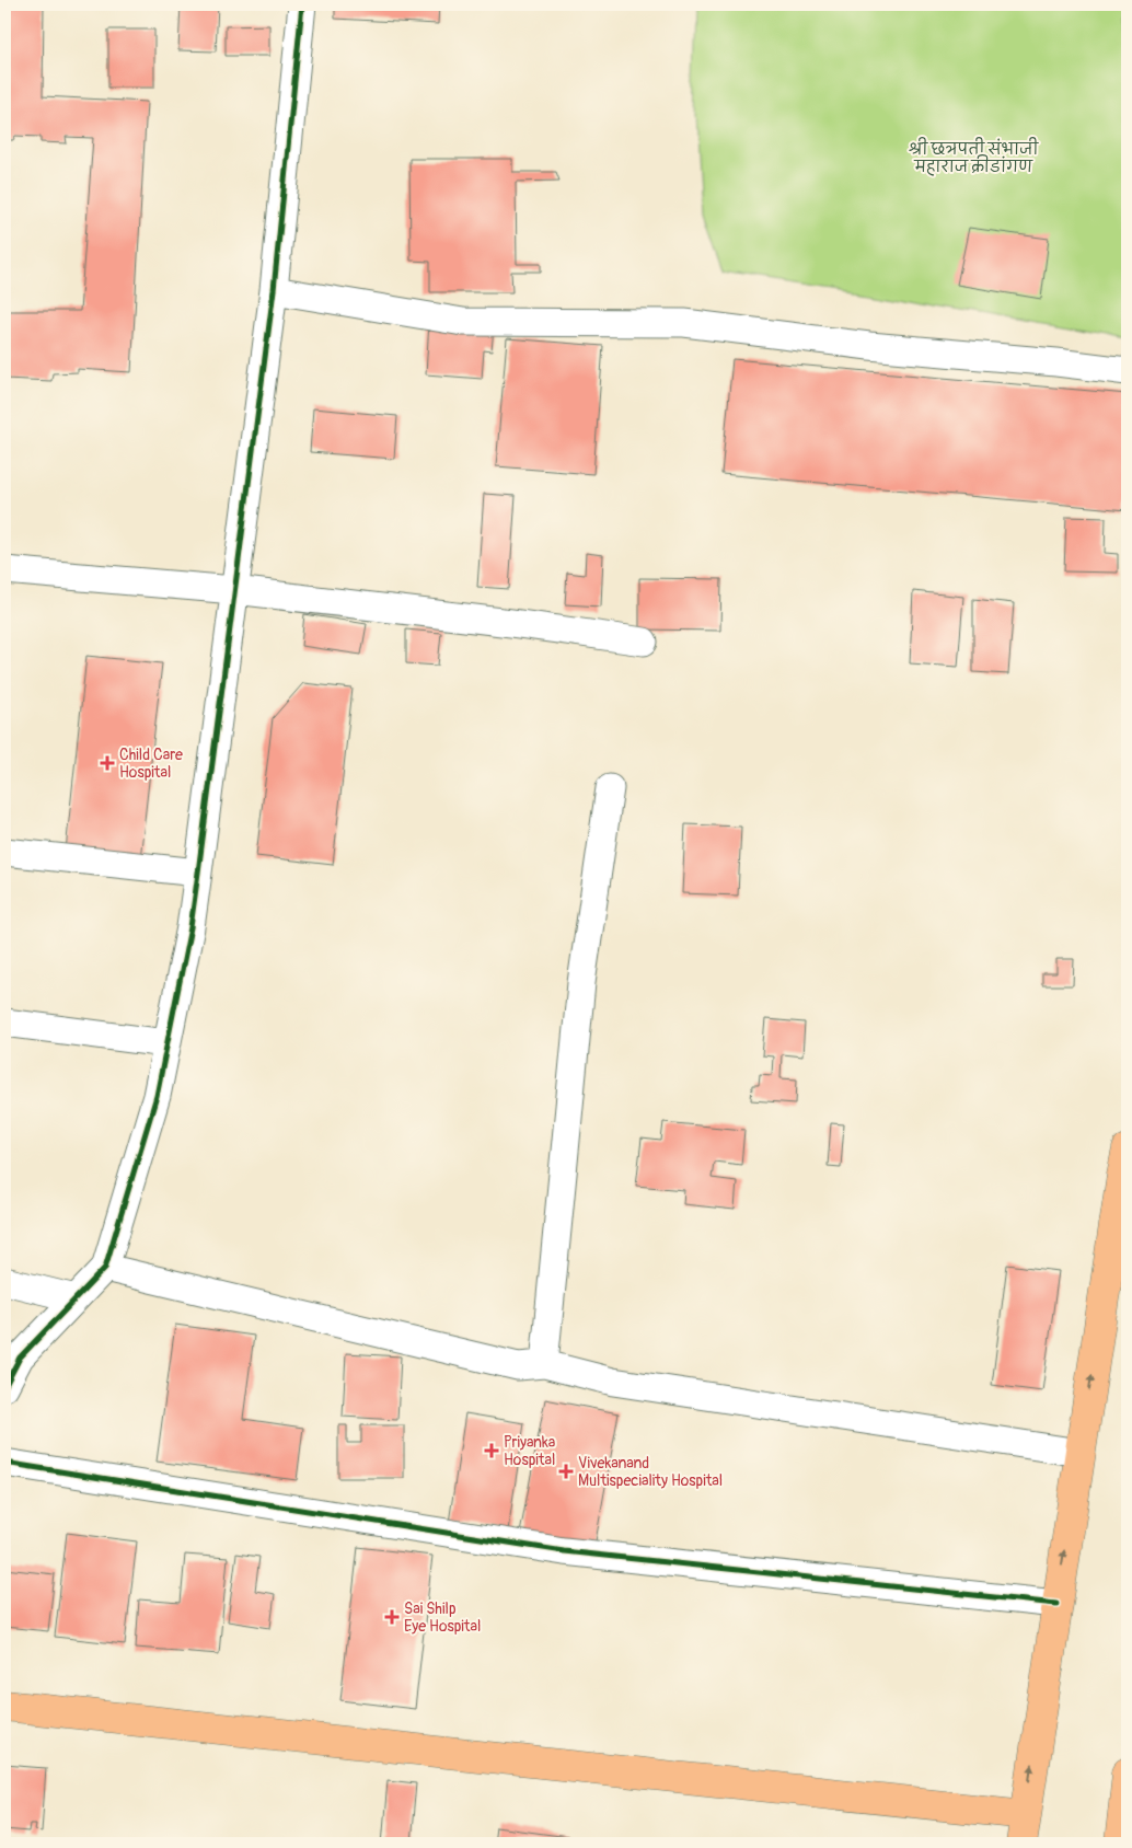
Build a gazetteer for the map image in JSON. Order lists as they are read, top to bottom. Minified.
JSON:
{"parks":["श्री छत्रपती संभाजी महाराज क्रीडांगण"],"places":{"health":["Child Care Hospital","Priyanka Hospital","Vivekanand Multispeciality Hospital","Sai Shilp Eye Hospital"]}}
